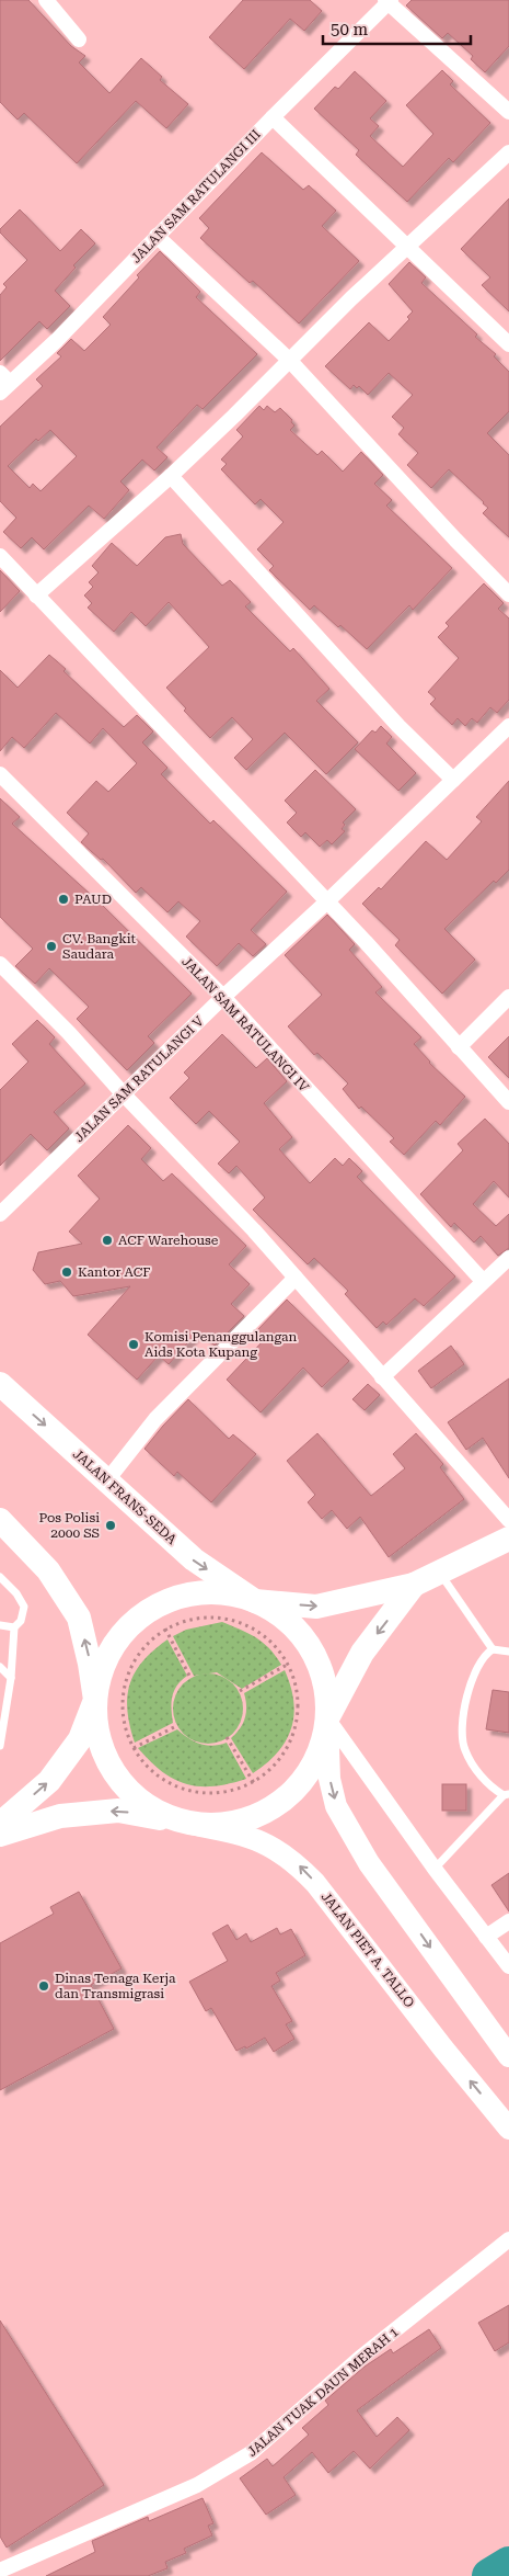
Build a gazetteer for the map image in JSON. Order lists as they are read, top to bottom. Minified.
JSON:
{"streets":{"main road":["JALAN FRANS-SEDA","JALAN PIET A. TALLO"],"street":["JALAN SAM RATULANGI III","JALAN SAM RATULANGI IV","JALAN SAM RATULANGI V","JALAN TUAK DAUN MERAH 1"]},"crossings":[["JALAN SAM RATULANGI IV","JALAN SAM RATULANGI V"]],"places":["PAUD","CV. Bangkit Saudara","ACF Warehouse","Kantor ACF","Komisi Penanggulangan Aids Kota Kupang","Pos Polisi 2000 SS","Dinas Tenaga Kerja dan Transmigrasi"],"scale_bar":"50 m"}
